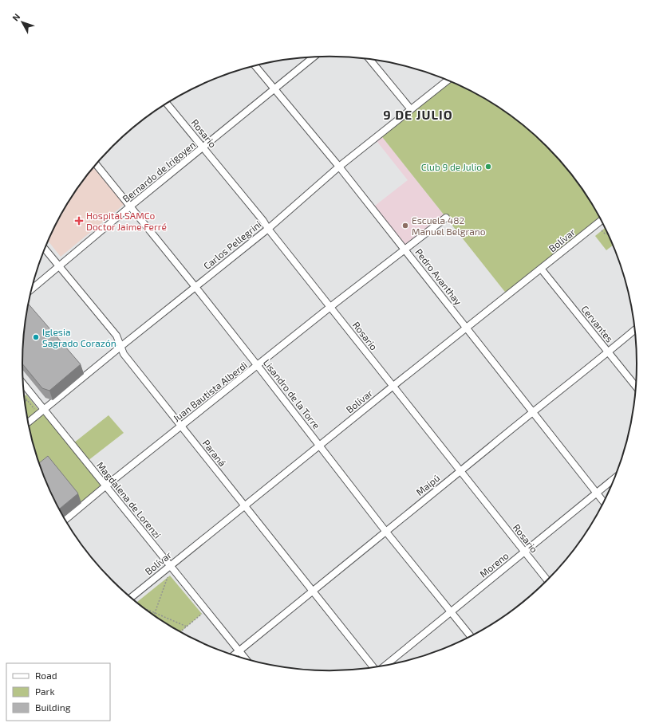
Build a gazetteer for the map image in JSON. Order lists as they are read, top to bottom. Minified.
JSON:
{"streets":{"street":["Rosario","Bernardo de Irigoyen","Bolívar","Carlos Pellegrini","Pedro Avanthay","Cervantes","Juan Bautista Alberdi","Lisandro de la Torre","Paraná","Maipú","Magdalena de Lorenzi","Moreno"]},"crossings":[["Rosario","Bernardo de Irigoyen"],["Rosario","Bolívar"],["Rosario","Carlos Pellegrini"],["Rosario","Juan Bautista Alberdi"],["Rosario","Maipú"],["Rosario","Moreno"],["Bernardo de Irigoyen","Pedro Avanthay"],["Bernardo de Irigoyen","Lisandro de la Torre"],["Bernardo de Irigoyen","Paraná"],["Bolívar","Pedro Avanthay"],["Bolívar","Cervantes"],["Bolívar","Lisandro de la Torre"],["Bolívar","Paraná"],["Bolívar","Magdalena de Lorenzi"],["Carlos Pellegrini","Pedro Avanthay"],["Carlos Pellegrini","Lisandro de la Torre"],["Carlos Pellegrini","Paraná"],["Carlos Pellegrini","Magdalena de Lorenzi"],["Pedro Avanthay","Juan Bautista Alberdi"],["Pedro Avanthay","Maipú"],["Pedro Avanthay","Moreno"],["Cervantes","Maipú"],["Juan Bautista Alberdi","Lisandro de la Torre"],["Juan Bautista Alberdi","Paraná"],["Juan Bautista Alberdi","Magdalena de Lorenzi"],["Lisandro de la Torre","Maipú"],["Lisandro de la Torre","Moreno"],["Paraná","Maipú"],["Maipú","Magdalena de Lorenzi"]],"districts":["9 DE JULIO"],"places":{"other":["Club 9 de Julio","Escuela 482 Manuel Belgrano","Iglesia Sagrado Corazón"],"health":["Hospital SAMCo Doctor Jaime Ferré"]},"legend":["Road","Park","Building"],"north":"top left"}
